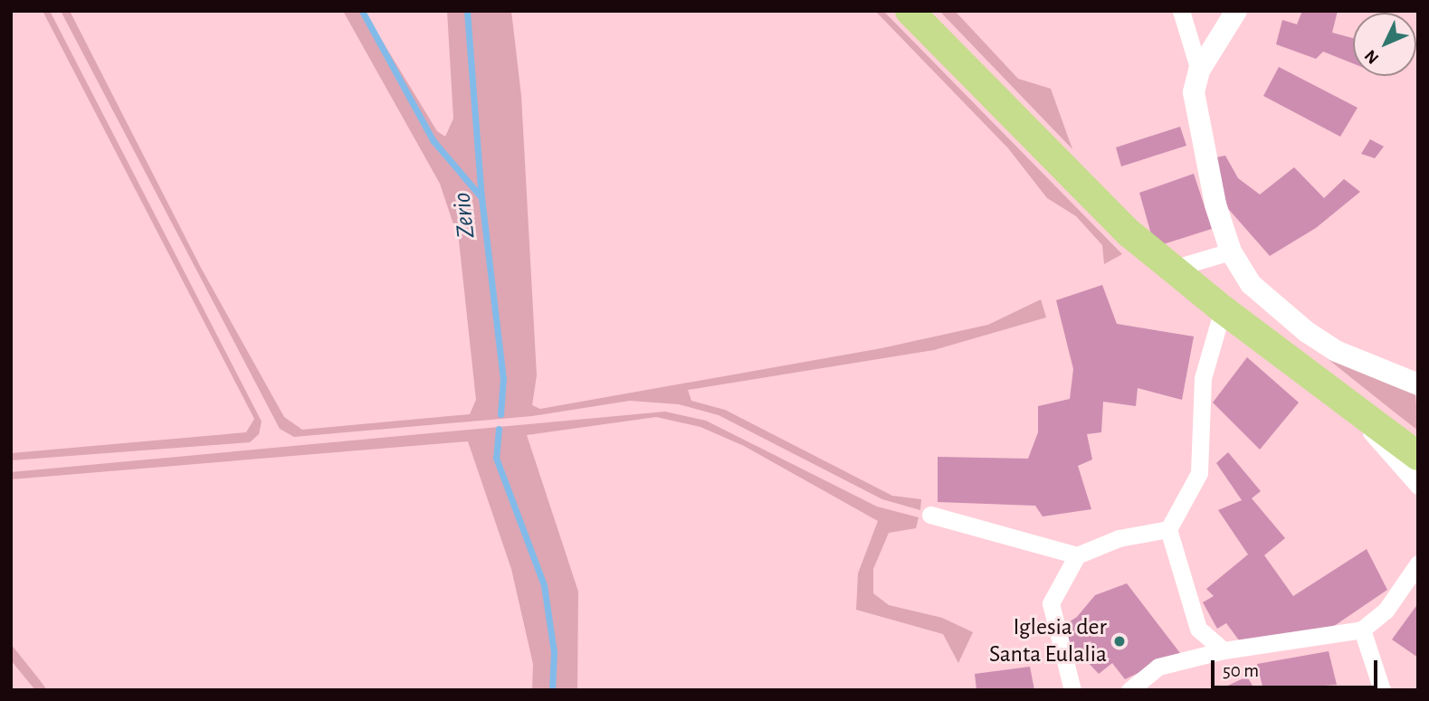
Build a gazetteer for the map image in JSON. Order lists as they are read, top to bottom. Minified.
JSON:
{"water":["Zerio"],"places":["Iglesia der Santa Eulalia"],"scale_bar":"50 m","north":"bottom left"}
